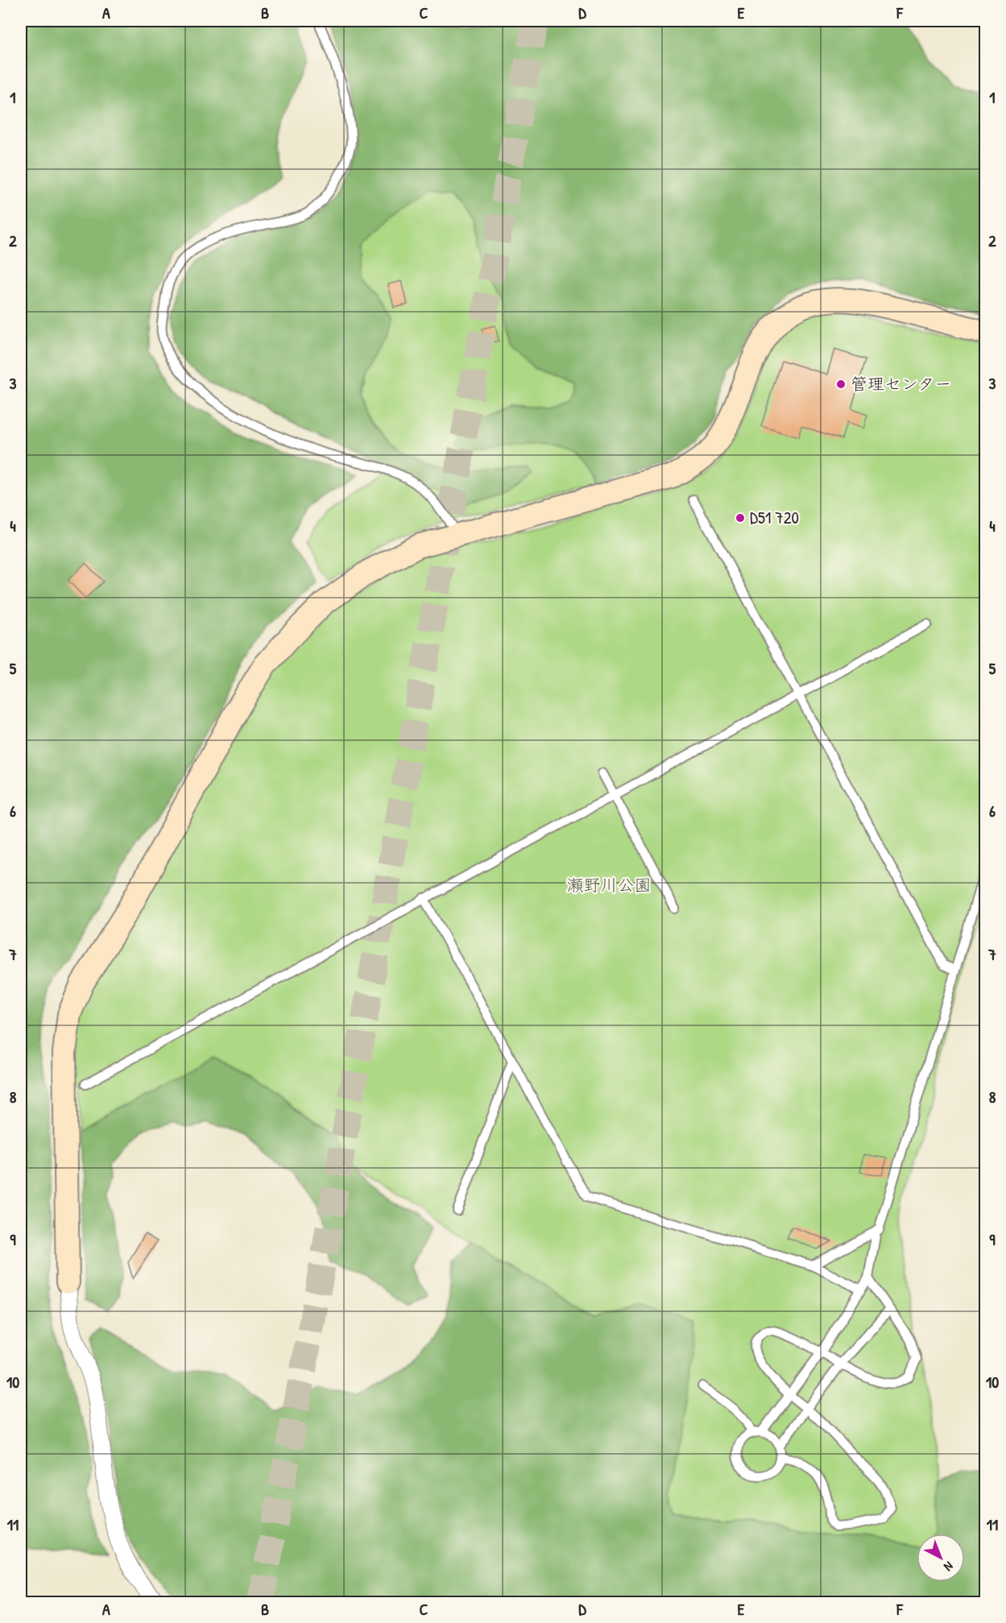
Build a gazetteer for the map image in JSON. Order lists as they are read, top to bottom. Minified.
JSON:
{"parks":["瀬野川公園"],"places":["管理センター","D51 720"],"north":"bottom right","grid":{"columns":["A","B","C","D","E","F"],"rows":["1","2","3","4","5","6","7","8","9","10","11"]}}
